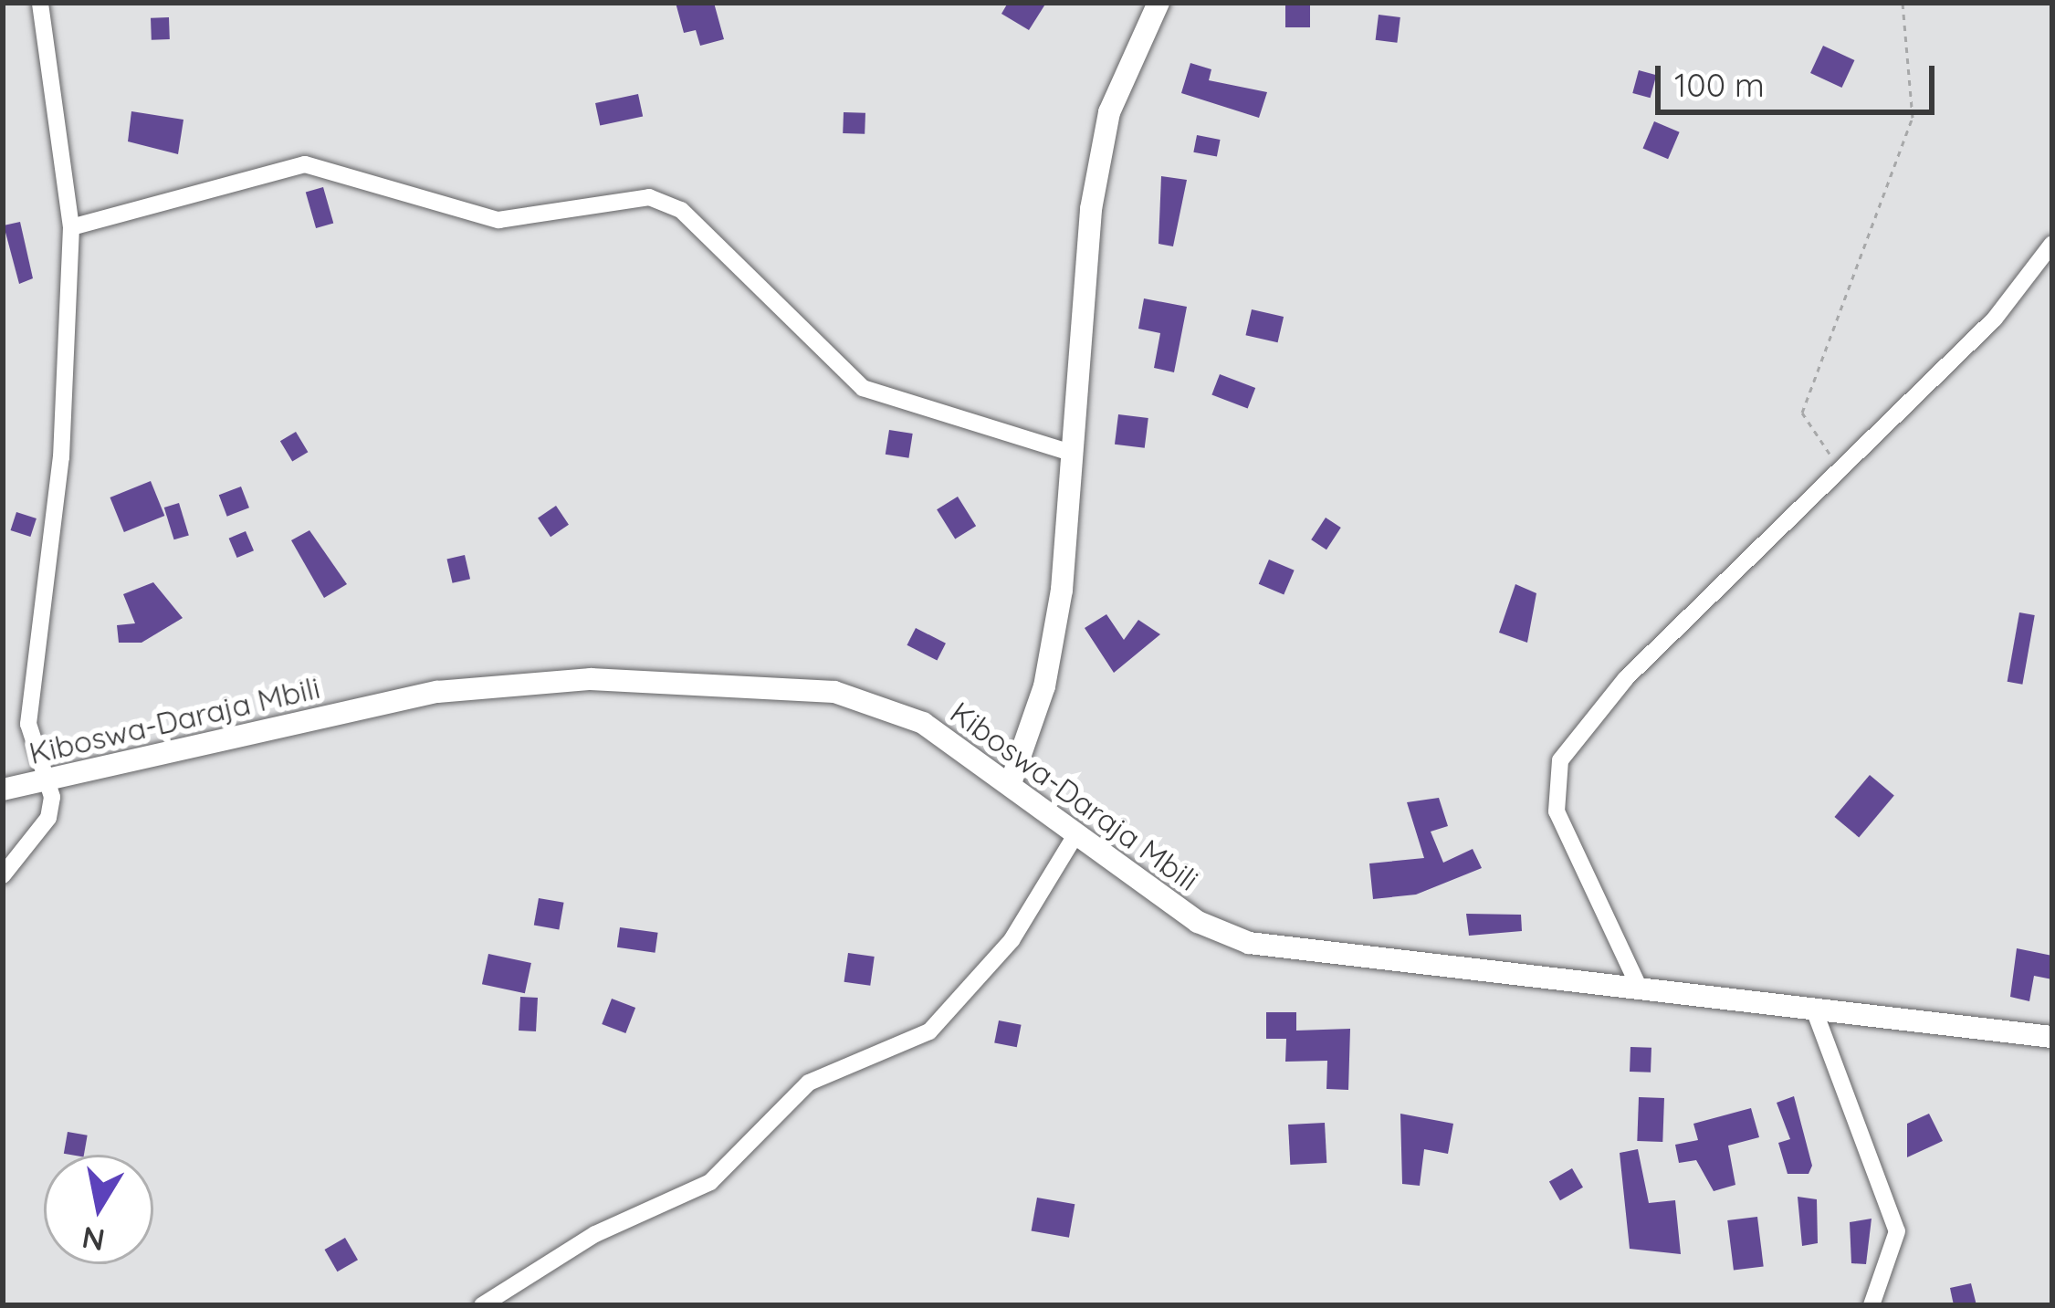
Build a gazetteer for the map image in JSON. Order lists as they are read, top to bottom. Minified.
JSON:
{"streets":{"main road":["Kiboswa-Daraja Mbili"]},"scale_bar":"100 m","north":"bottom"}
